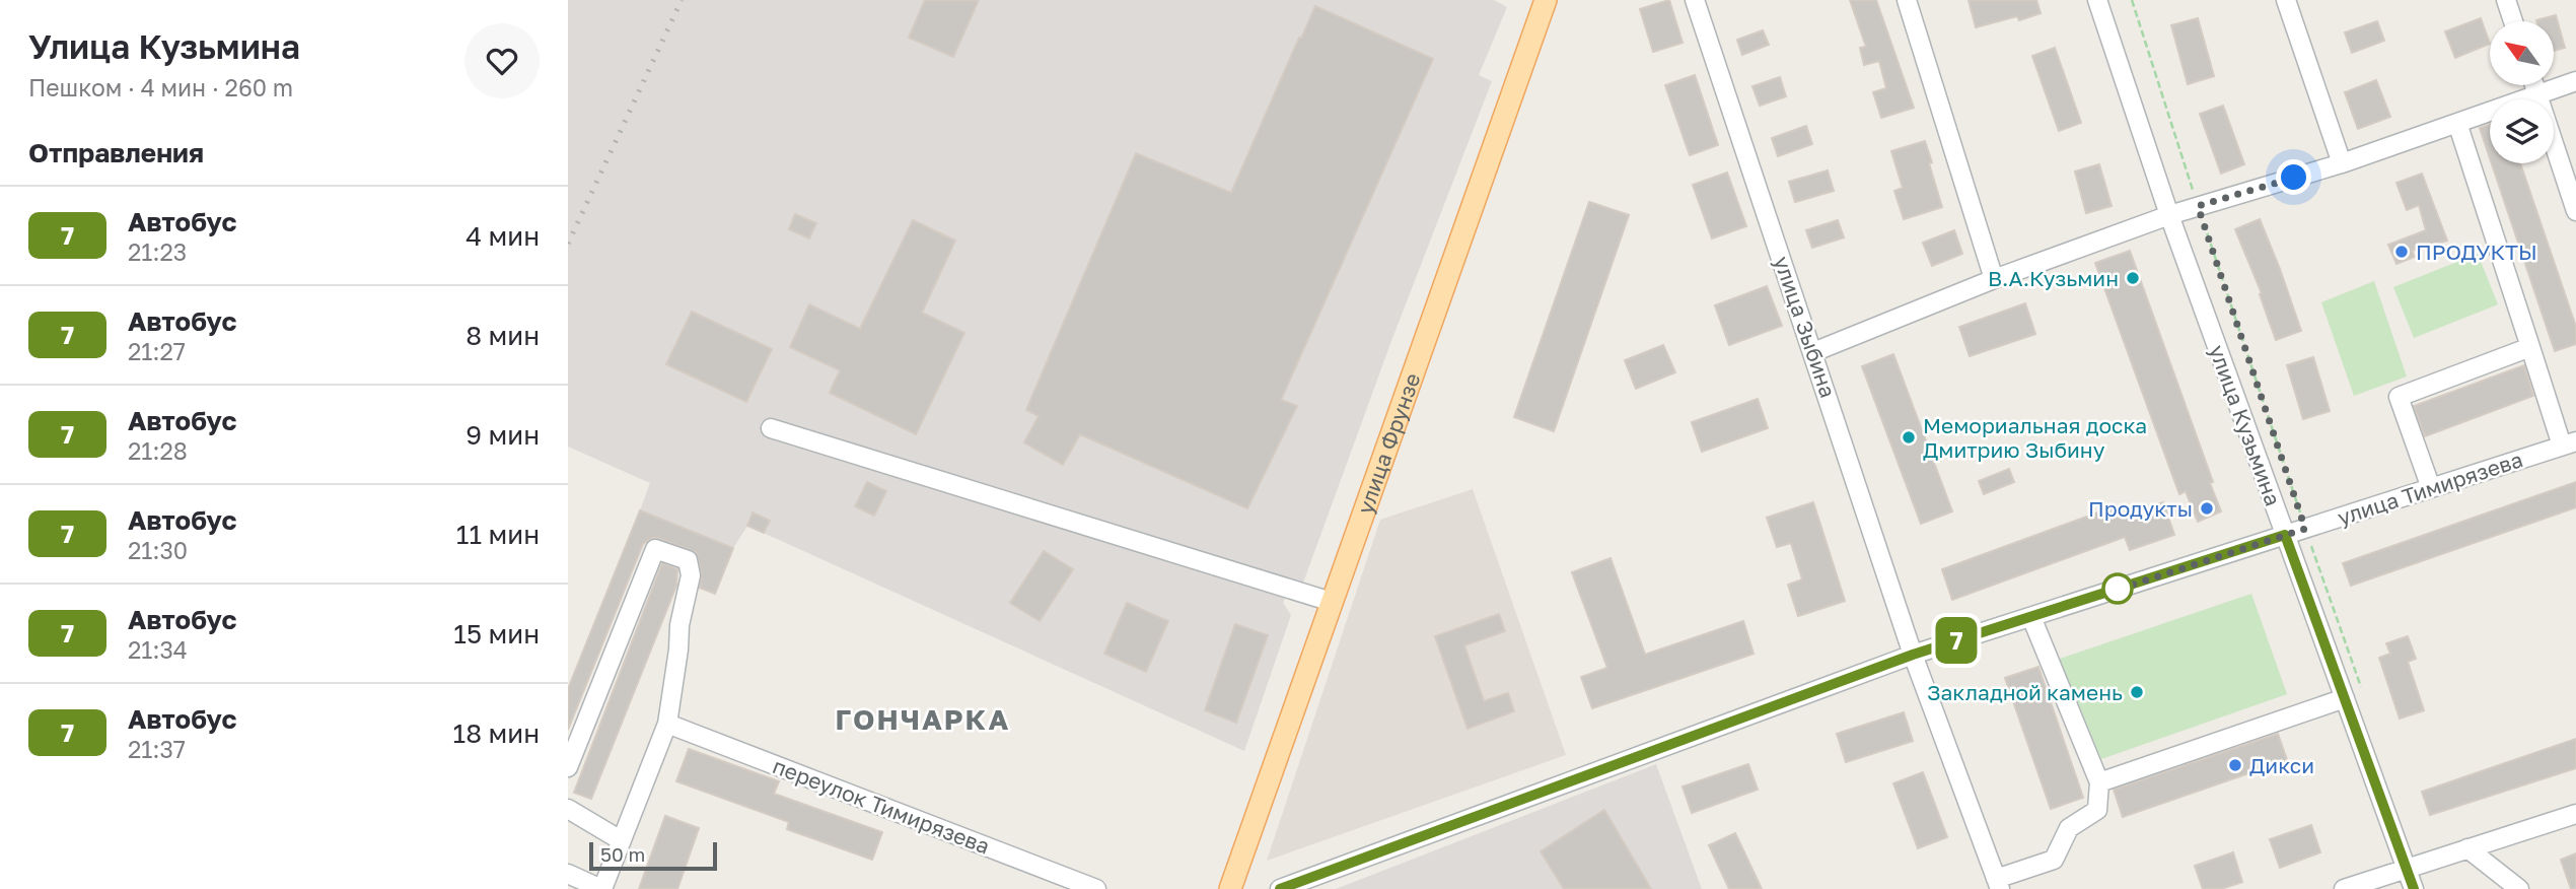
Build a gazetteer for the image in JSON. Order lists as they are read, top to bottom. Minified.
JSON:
{"streets":{"main road":["улица Фрунзе"],"street":["улица Зыбина","улица Кузьмина","улица Тимирязева","переулок Тимирязева"]},"crossings":[["улица Зыбина","улица Тимирязева"],["улица Кузьмина","улица Тимирязева"]],"districts":["ГОНЧАРКА"],"places":["ПРОДУКТЫ","В.А.Кузьмин","Мемориальная доска Дмитрию Зыбину","Продукты","Закладной камень","Дикси"],"lines":["bus line 7"],"scale_bar":"50 m","north":"top left","page":{"heading":[["Улица Кузьмина","Пешком · 4 мин · 260 m"],"Отправления"],"on_map":"7","list":[{"mark":"7","name":"Автобус","note":"21:23","value":"4 мин"},{"mark":"7","name":"Автобус","note":"21:27","value":"8 мин"},{"mark":"7","name":"Автобус","note":"21:28","value":"9 мин"},{"mark":"7","name":"Автобус","note":"21:30","value":"11 мин"},{"mark":"7","name":"Автобус","note":"21:34","value":"15 мин"},{"mark":"7","name":"Автобус","note":"21:37","value":"18 мин"}],"scale":"50 m"}}
